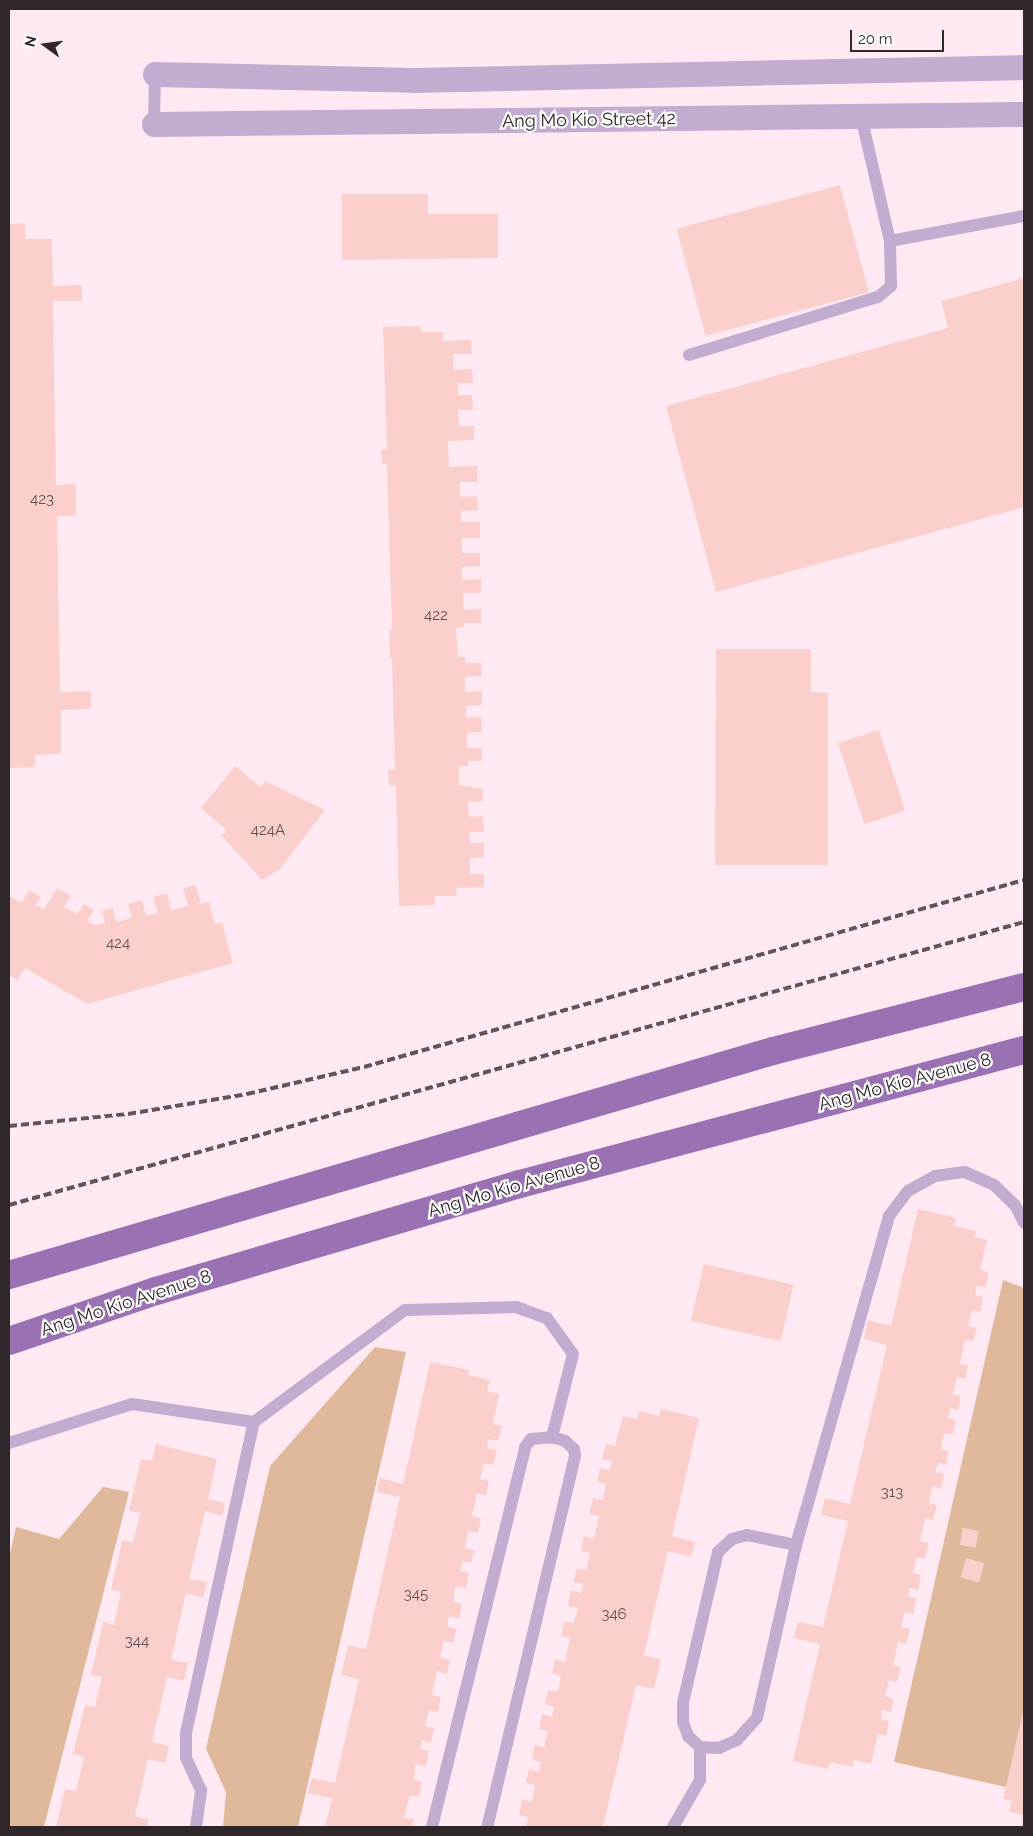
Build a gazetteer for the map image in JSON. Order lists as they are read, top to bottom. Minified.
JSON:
{"streets":{"main road":["Ang Mo Kio Avenue 8"],"street":["Ang Mo Kio Street 42"]},"house_numbers":["423","422","424A","424","313","345","346","344"],"scale_bar":"20 m","north":"left"}
